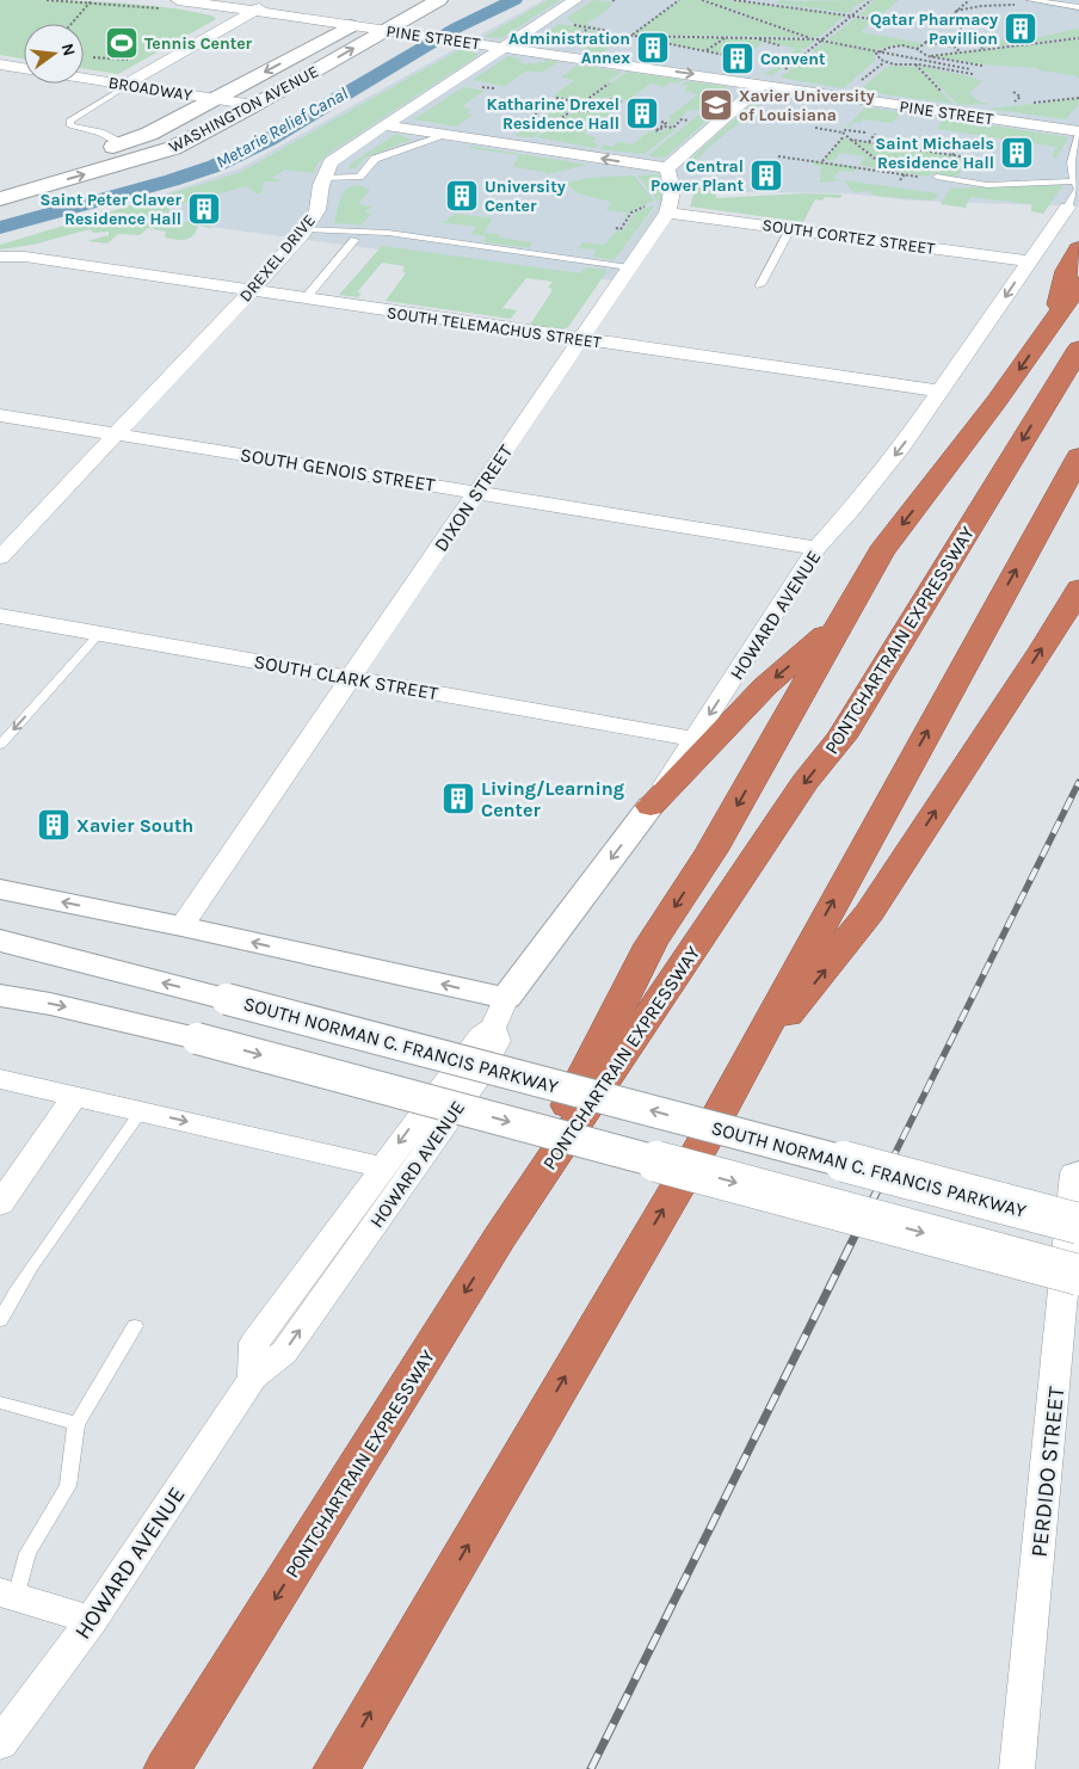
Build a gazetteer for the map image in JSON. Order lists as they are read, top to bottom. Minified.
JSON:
{"streets":{"highway":["PONTCHARTRAIN EXPRESSWAY"],"street":["PINE STREET","BROADWAY","WASHINGTON AVENUE","SOUTH CORTEZ STREET","DREXEL DRIVE","SOUTH TELEMACHUS STREET","SOUTH GENOIS STREET","DIXON STREET","HOWARD AVENUE","SOUTH CLARK STREET","SOUTH NORMAN C. FRANCIS PARKWAY","PERDIDO STREET"]},"crossings":[["PINE STREET","WASHINGTON AVENUE"],["PINE STREET","DREXEL DRIVE"],["BROADWAY","WASHINGTON AVENUE"],["SOUTH CORTEZ STREET","DIXON STREET"],["SOUTH CORTEZ STREET","HOWARD AVENUE"],["DREXEL DRIVE","SOUTH TELEMACHUS STREET"],["DREXEL DRIVE","SOUTH GENOIS STREET"],["SOUTH TELEMACHUS STREET","DIXON STREET"],["SOUTH TELEMACHUS STREET","HOWARD AVENUE"],["SOUTH GENOIS STREET","DIXON STREET"],["SOUTH GENOIS STREET","HOWARD AVENUE"],["DIXON STREET","SOUTH CLARK STREET"],["HOWARD AVENUE","SOUTH CLARK STREET"]],"water":["Metarie Relief Canal"],"places":{"building":["Qatar Pharmacy Pavillion","Administration Annex","Convent","Katharine Drexel Residence Hall","Saint Michaels Residence Hall","Central Power Plant","University Center","Saint Peter Claver Residence Hall","Living/Learning Center","Xavier South"],"sports":["Tennis Center"],"school or university":["Xavier University of Louisiana"]},"north":"right"}
